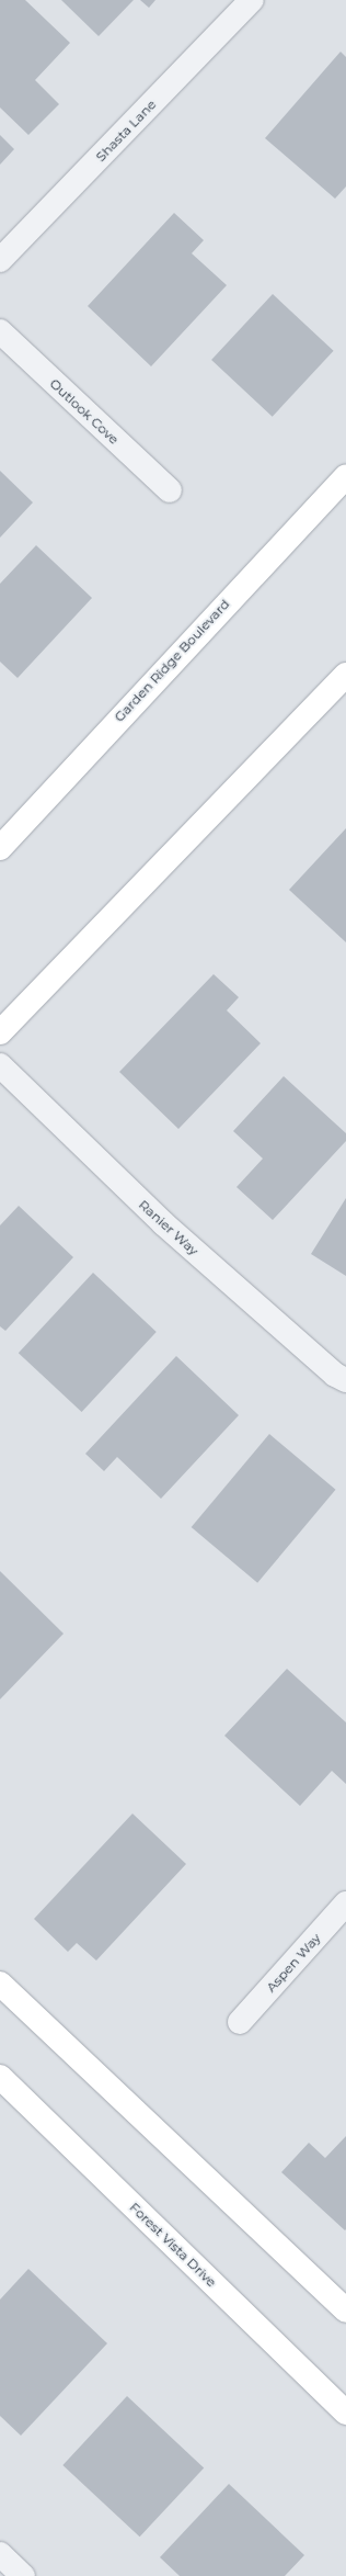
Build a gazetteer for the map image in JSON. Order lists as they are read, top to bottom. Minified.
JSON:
{"streets":{"main road":["Garden Ridge Boulevard","Forest Vista Drive"],"street":["Shasta Lane","Outlook Cove","Ranier Way","Aspen Way"]}}
